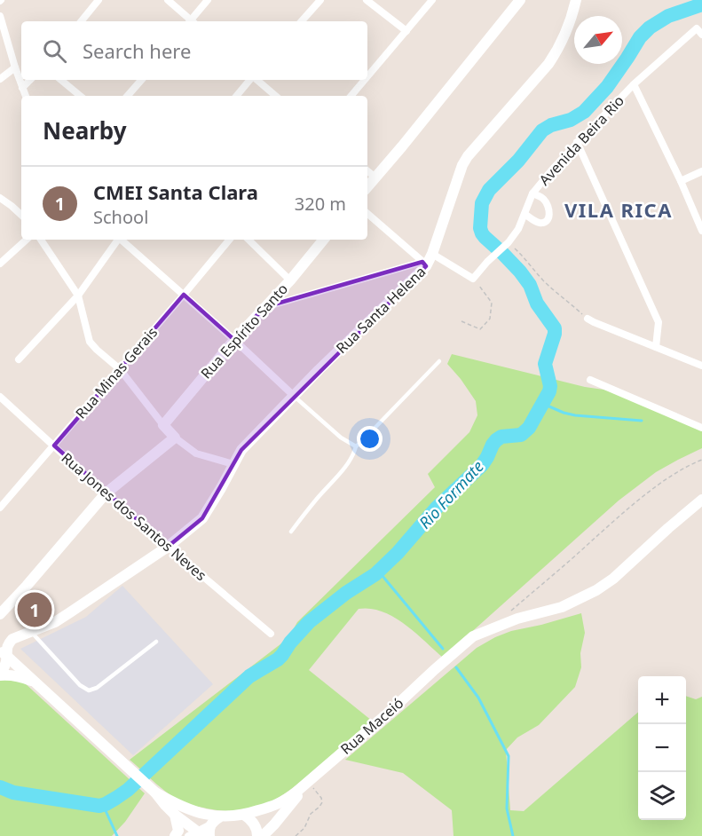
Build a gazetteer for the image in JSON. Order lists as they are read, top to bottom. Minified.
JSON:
{"streets":{"street":["Avenida Beira Rio","Rua Santa Helena","Rua Espírito Santo","Rua Minas Gerais","Rua Jones dos Santos Neves","Rua Maceió"]},"crossings":[["Rua Santa Helena","Rua Jones dos Santos Neves"],["Rua Santa Helena","Rua Maceió"],["Rua Minas Gerais","Rua Jones dos Santos Neves"]],"districts":["VILA RICA"],"water":["Rio Formate"],"north":"top right","page":{"search":"Search here","heading":"Nearby","list":[{"mark":"1","name":"CMEI Santa Clara","note":"School","value":"320 m"}],"pins":"1","map_buttons":["+","−"]}}
